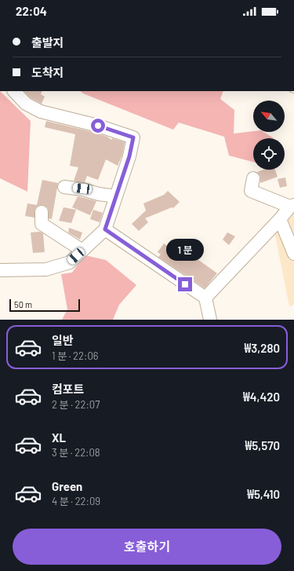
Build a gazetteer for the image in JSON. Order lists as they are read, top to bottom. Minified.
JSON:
{"scale_bar":"50 m","north":"top left","page":{"status":"22:04","banner":["출발지","도착지"],"bubble":"1 분","scale":"50 m","list":[{"name":"일반","note":"1 분 · 22:06","value":"₩3,280"},{"name":"컴포트","note":"2 분 · 22:07","value":"₩4,420"},{"name":"XL","note":"3 분 · 22:08","value":"₩5,570"},{"name":"Green","note":"4 분 · 22:09","value":"₩5,410"}],"buttons":"호출하기"}}
